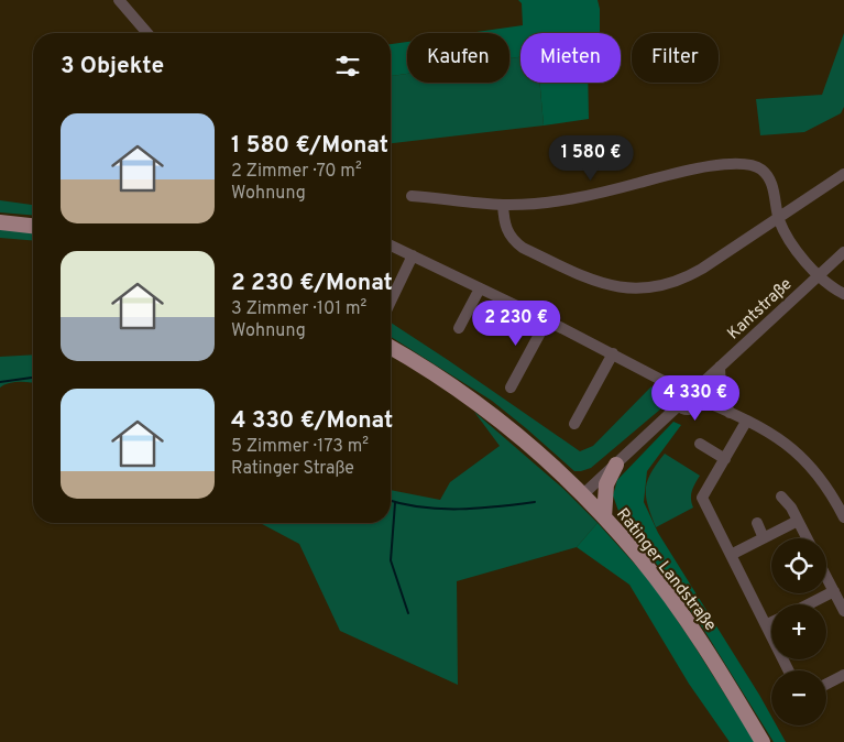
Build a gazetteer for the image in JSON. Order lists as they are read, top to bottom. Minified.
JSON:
{"streets":{"main road":["Ratinger Landstraße"],"street":["Kantstraße"]},"page":{"chip":["Kaufen","Mieten","Filter"],"heading":"3 Objekte","list":[{"name":"1 580 €/Monat","note":"2 Zimmer · 70 m² · Wohnung"},{"name":"2 230 €/Monat","note":"3 Zimmer · 101 m² · Wohnung"},{"name":"4 330 €/Monat","note":"5 Zimmer · 173 m² · Ratinger Straße"}],"price":["1 580 €","2 230 €","4 330 €"],"map_buttons":["+","−"]}}
